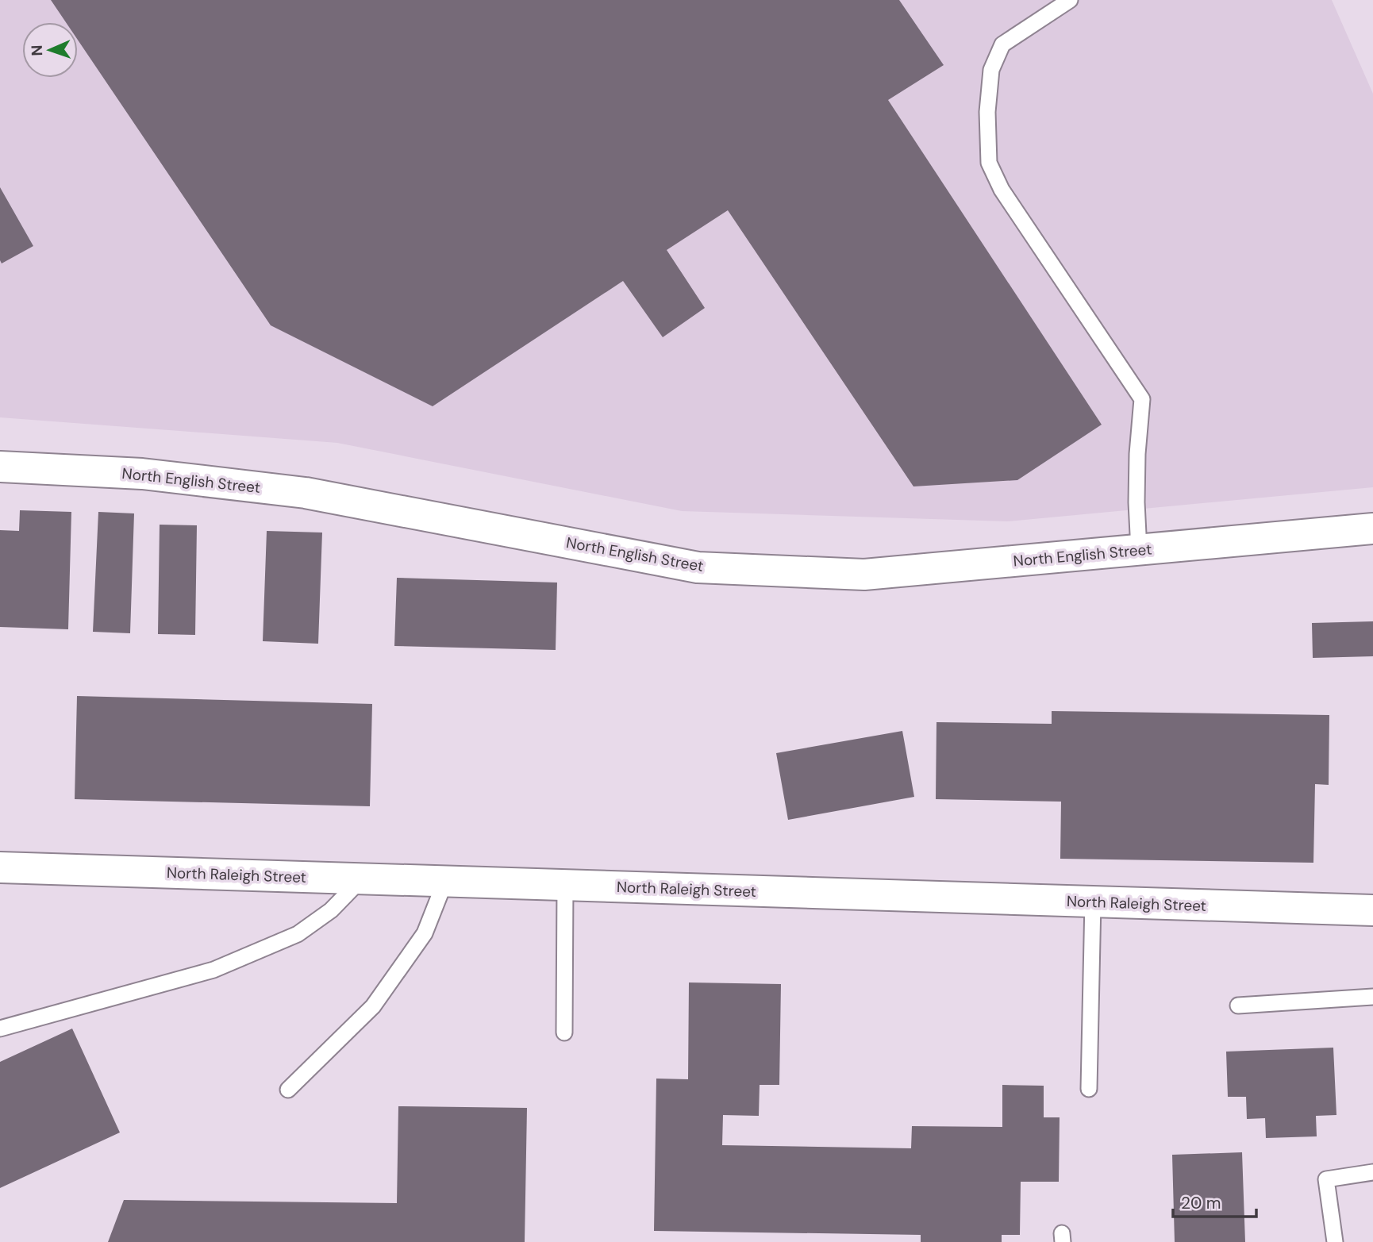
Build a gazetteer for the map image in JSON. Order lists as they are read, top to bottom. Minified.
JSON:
{"streets":{"street":["North English Street","North Raleigh Street"]},"scale_bar":"20 m","north":"left"}
